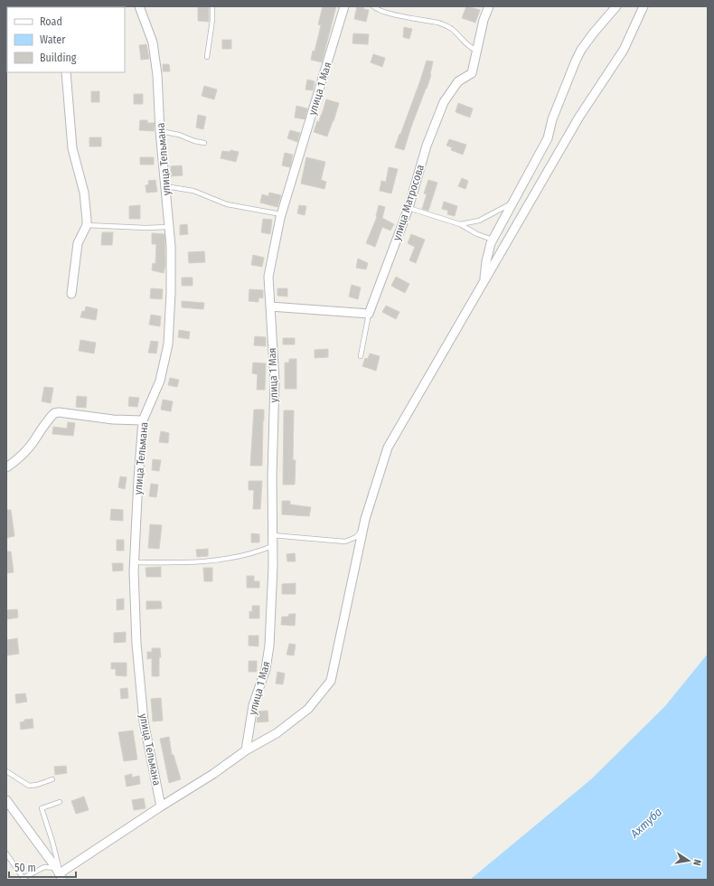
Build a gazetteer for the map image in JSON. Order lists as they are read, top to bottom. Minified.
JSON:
{"streets":{"street":["улица 1 Мая","улица Тельмана","улица Матросова"]},"water":["Ахтуба"],"legend":["Road","Water","Building"],"scale_bar":"50 m","north":"right"}
